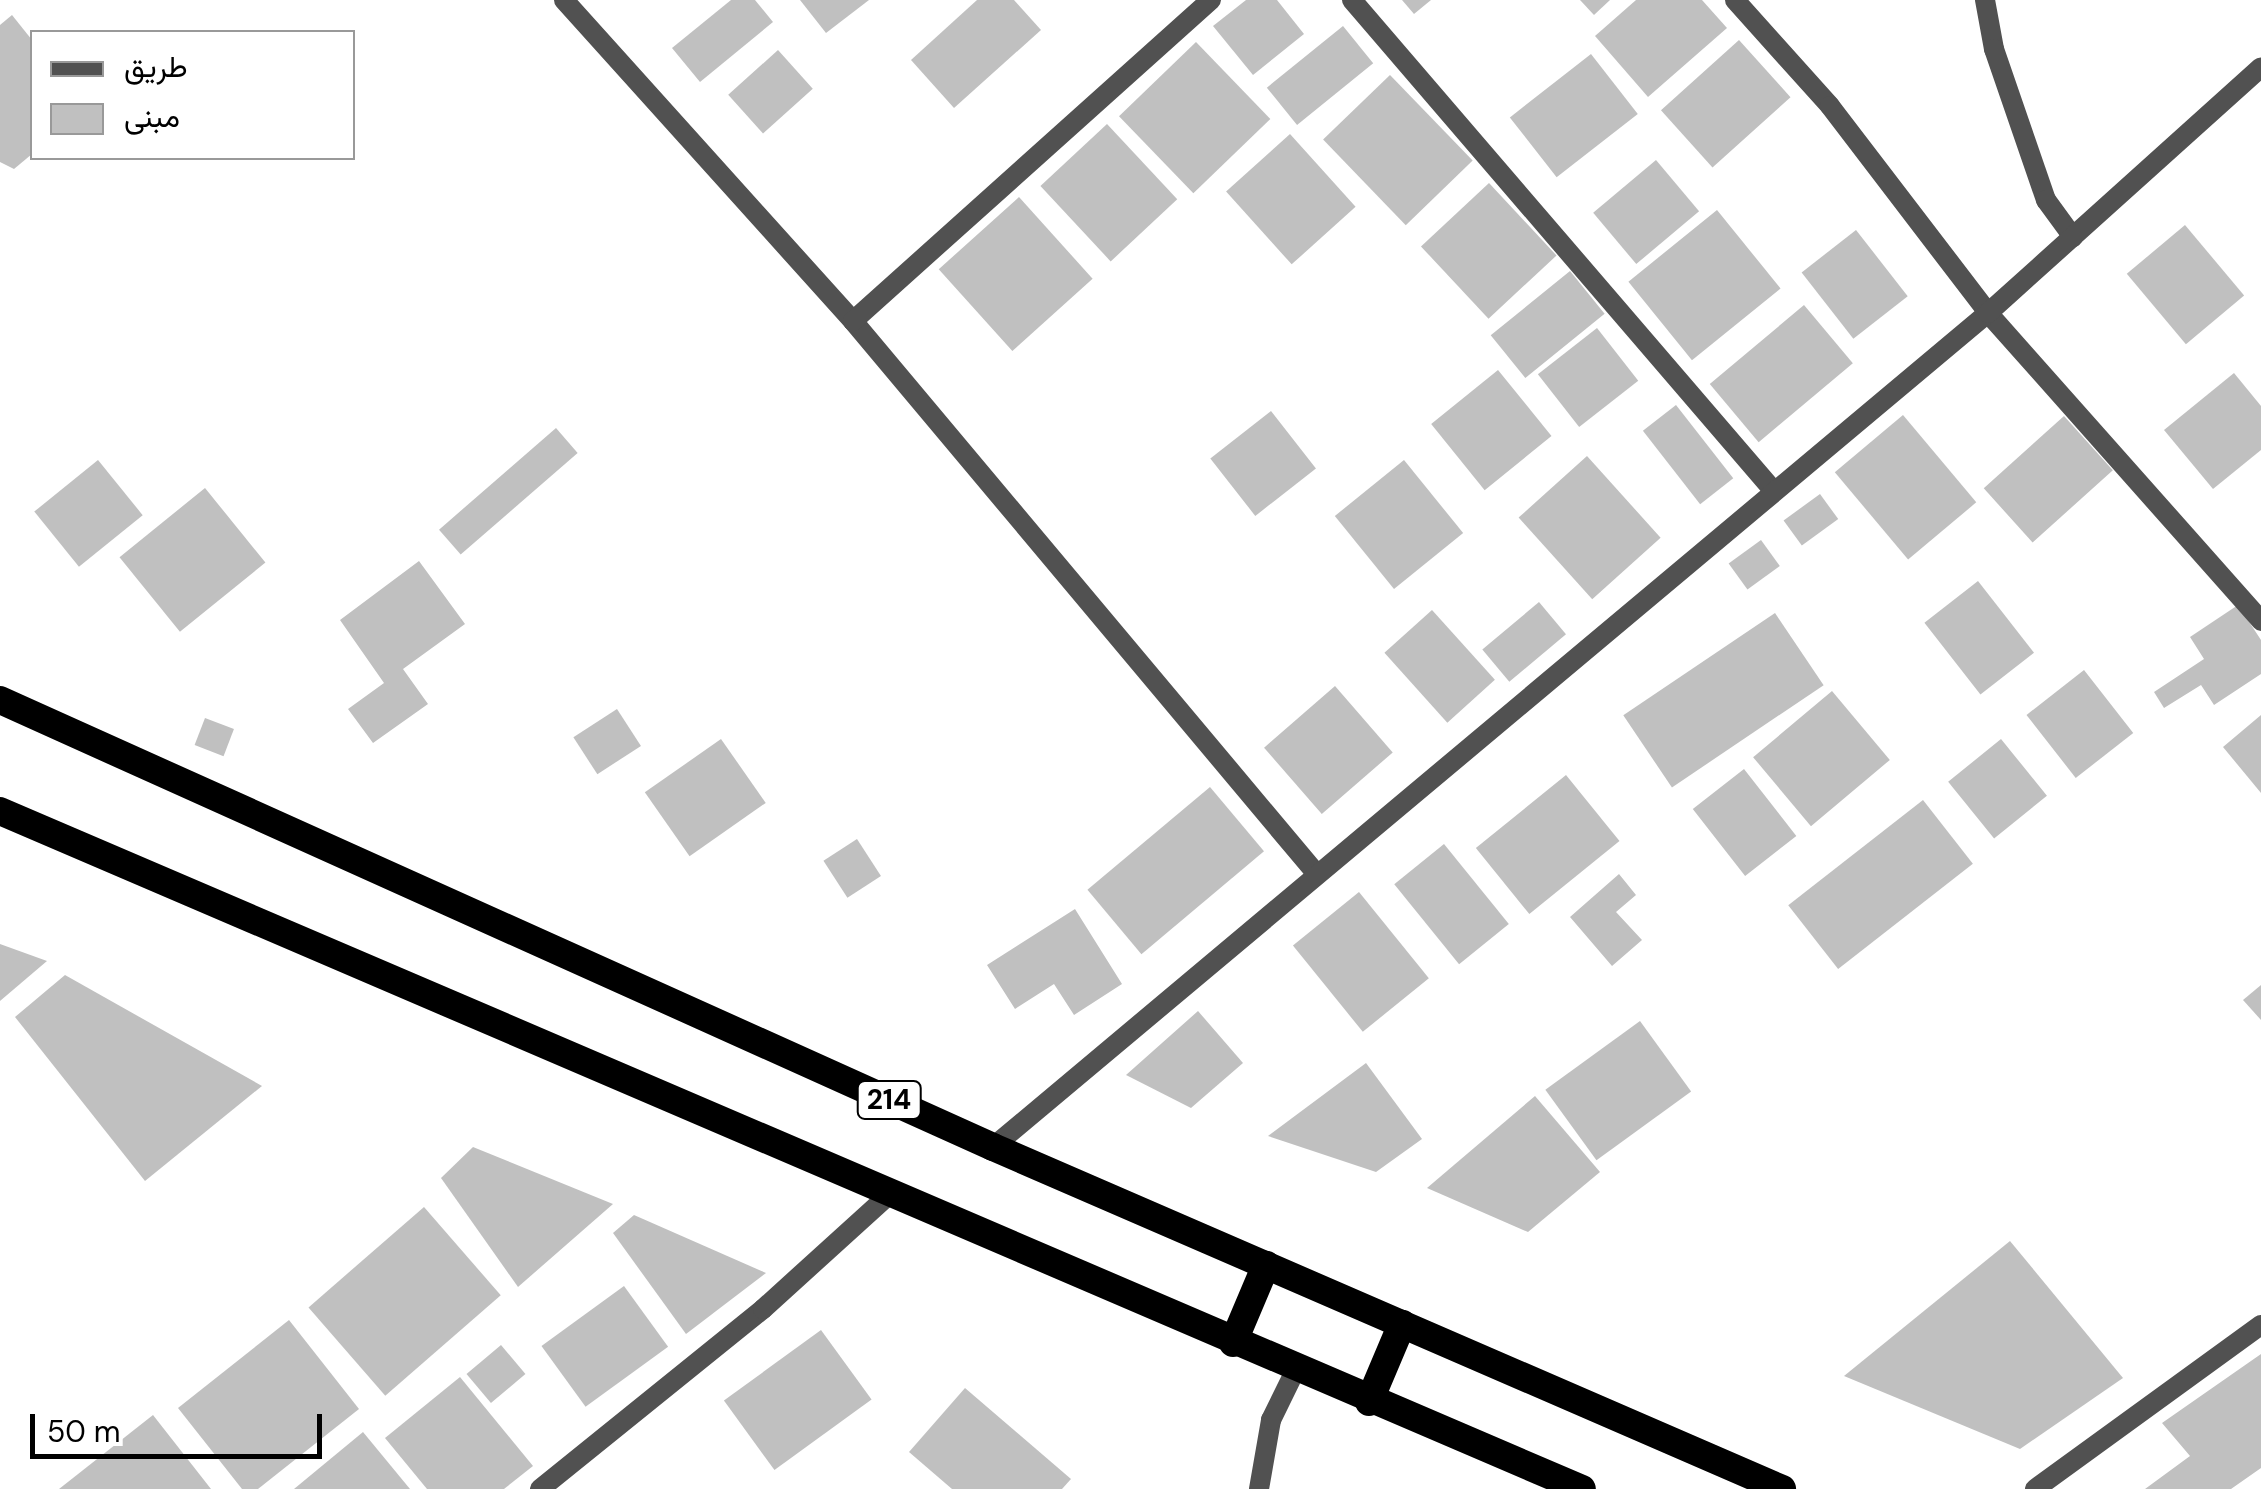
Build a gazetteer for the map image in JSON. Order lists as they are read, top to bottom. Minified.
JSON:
{"streets":{"highway":["214"]},"legend":["طريق","مبنى"],"scale_bar":"50 m"}
